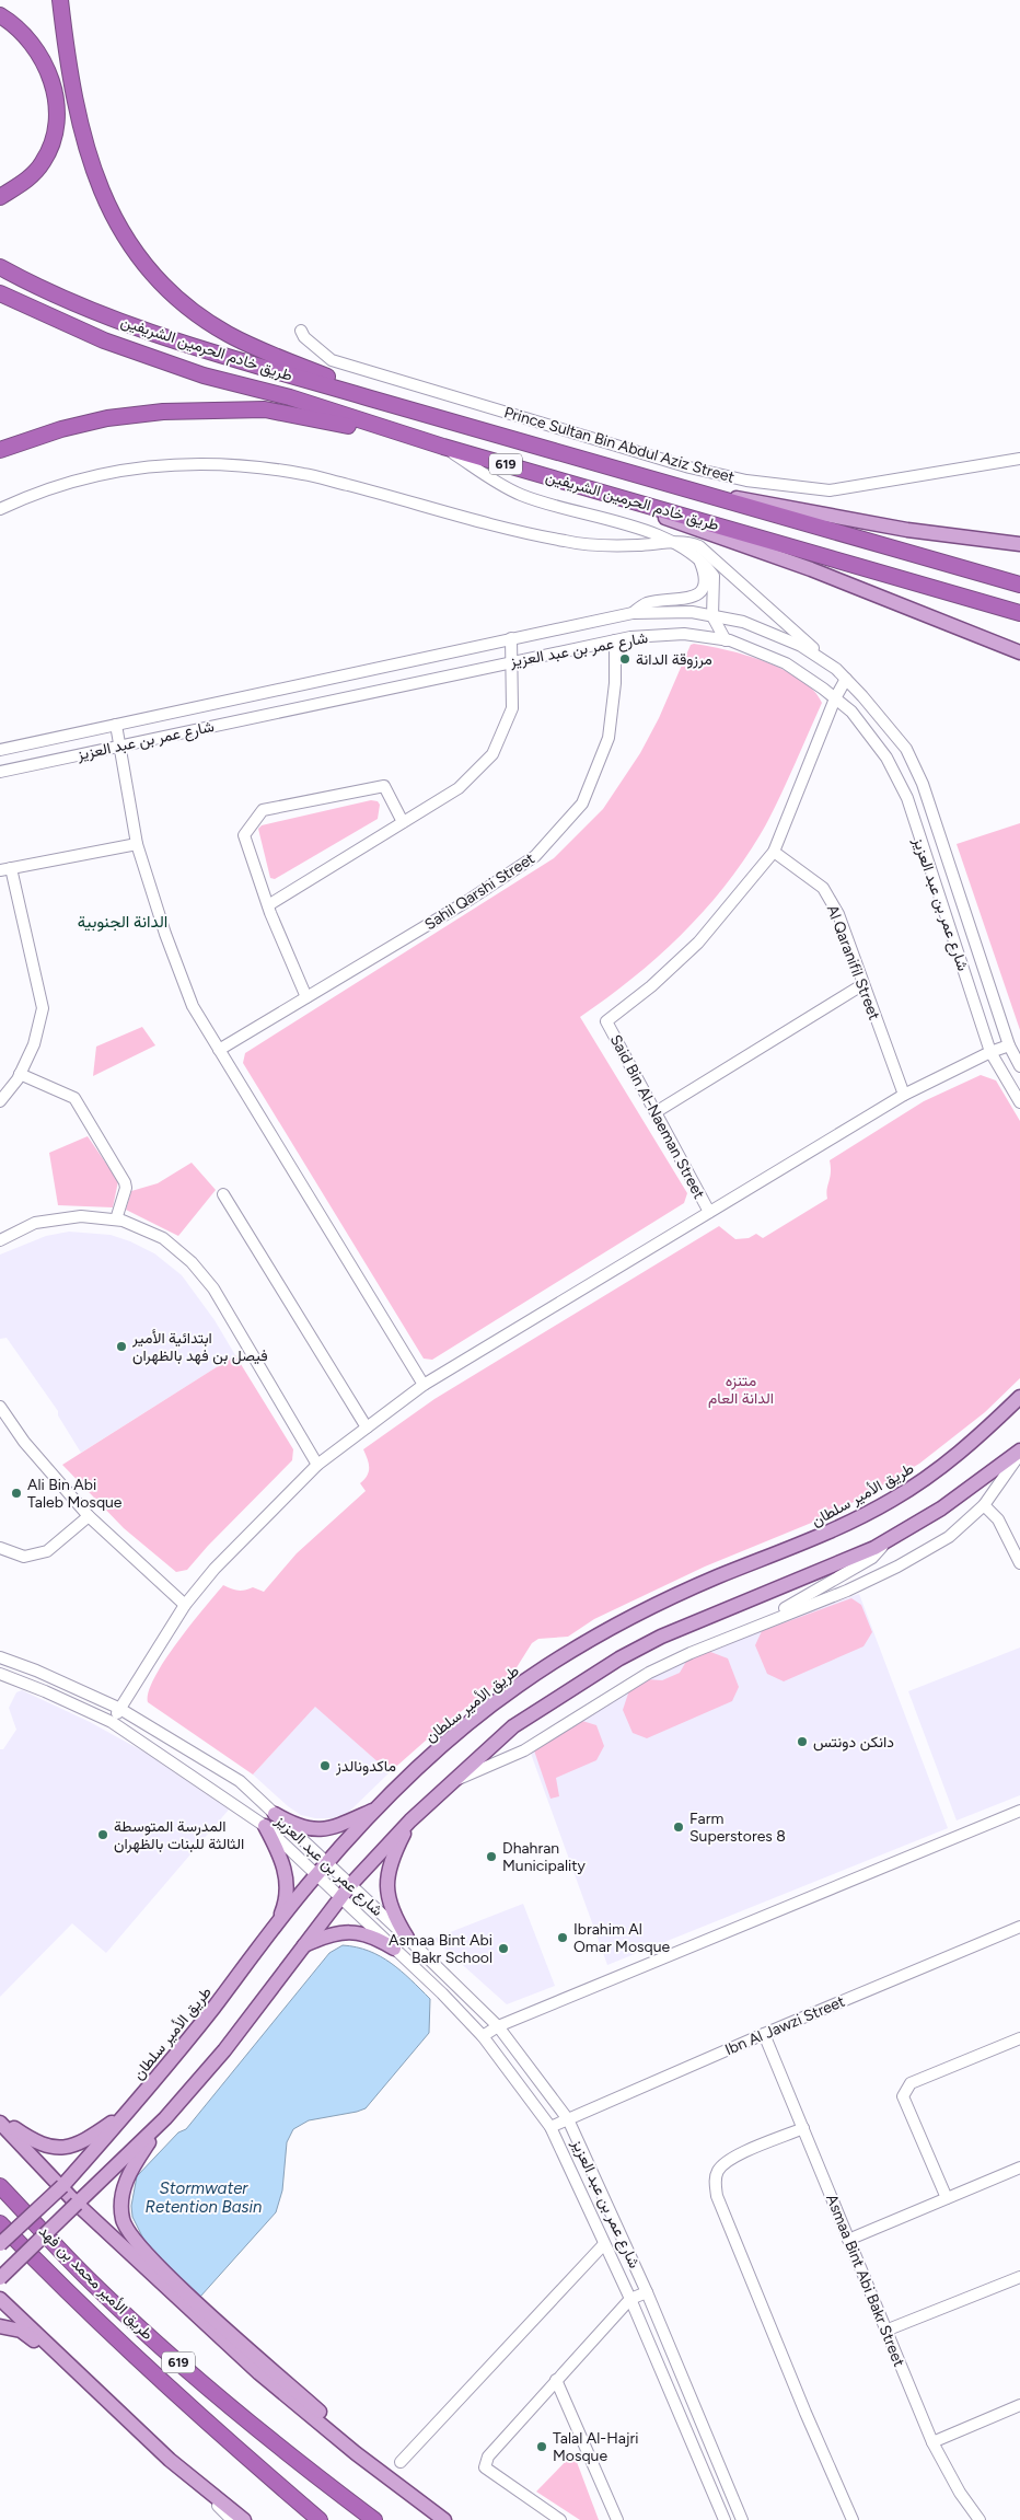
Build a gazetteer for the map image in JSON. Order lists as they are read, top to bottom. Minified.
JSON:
{"streets":{"highway":["طريق خادم الحرمين الشريفين","619","طريق الأمير محمد بن فهد"],"main road":["طريق الأمير سلطان"],"street":["Prince Sultan Bin Abdul Aziz Street","شارع عمر بن عبد العزيز","Sahil Qarshi Street","Al Qaranifil Street","Said Bin Al-Naeman Street","Ibn Al Jawzi Street","Asmaa Bint Abi Bakr Street"]},"crossings":[["شارع عمر بن عبد العزيز","Sahil Qarshi Street"],["شارع عمر بن عبد العزيز","Said Bin Al-Naeman Street"],["شارع عمر بن عبد العزيز","طريق الأمير سلطان"],["شارع عمر بن عبد العزيز","Ibn Al Jawzi Street"],["Al Qaranifil Street","Said Bin Al-Naeman Street"],["Ibn Al Jawzi Street","Asmaa Bint Abi Bakr Street"]],"districts":["الدانة الجنوبية"],"water":["Stormwater Retention Basin"],"parks":["متنزه الدانة العام"],"places":["مرزوقة الدانة","ابتدائية الأمير فيصل بن فهد بالظهران","Ali Bin Abi Taleb Mosque","دانكن دونتس","ماكدونالدز","Farm Superstores 8","المدرسة المتوسطة الثالثة للبنات بالظهران","Dhahran Municipality","Ibrahim Al Omar Mosque","Asmaa Bint Abi Bakr School","Talal Al-Hajri Mosque"]}
